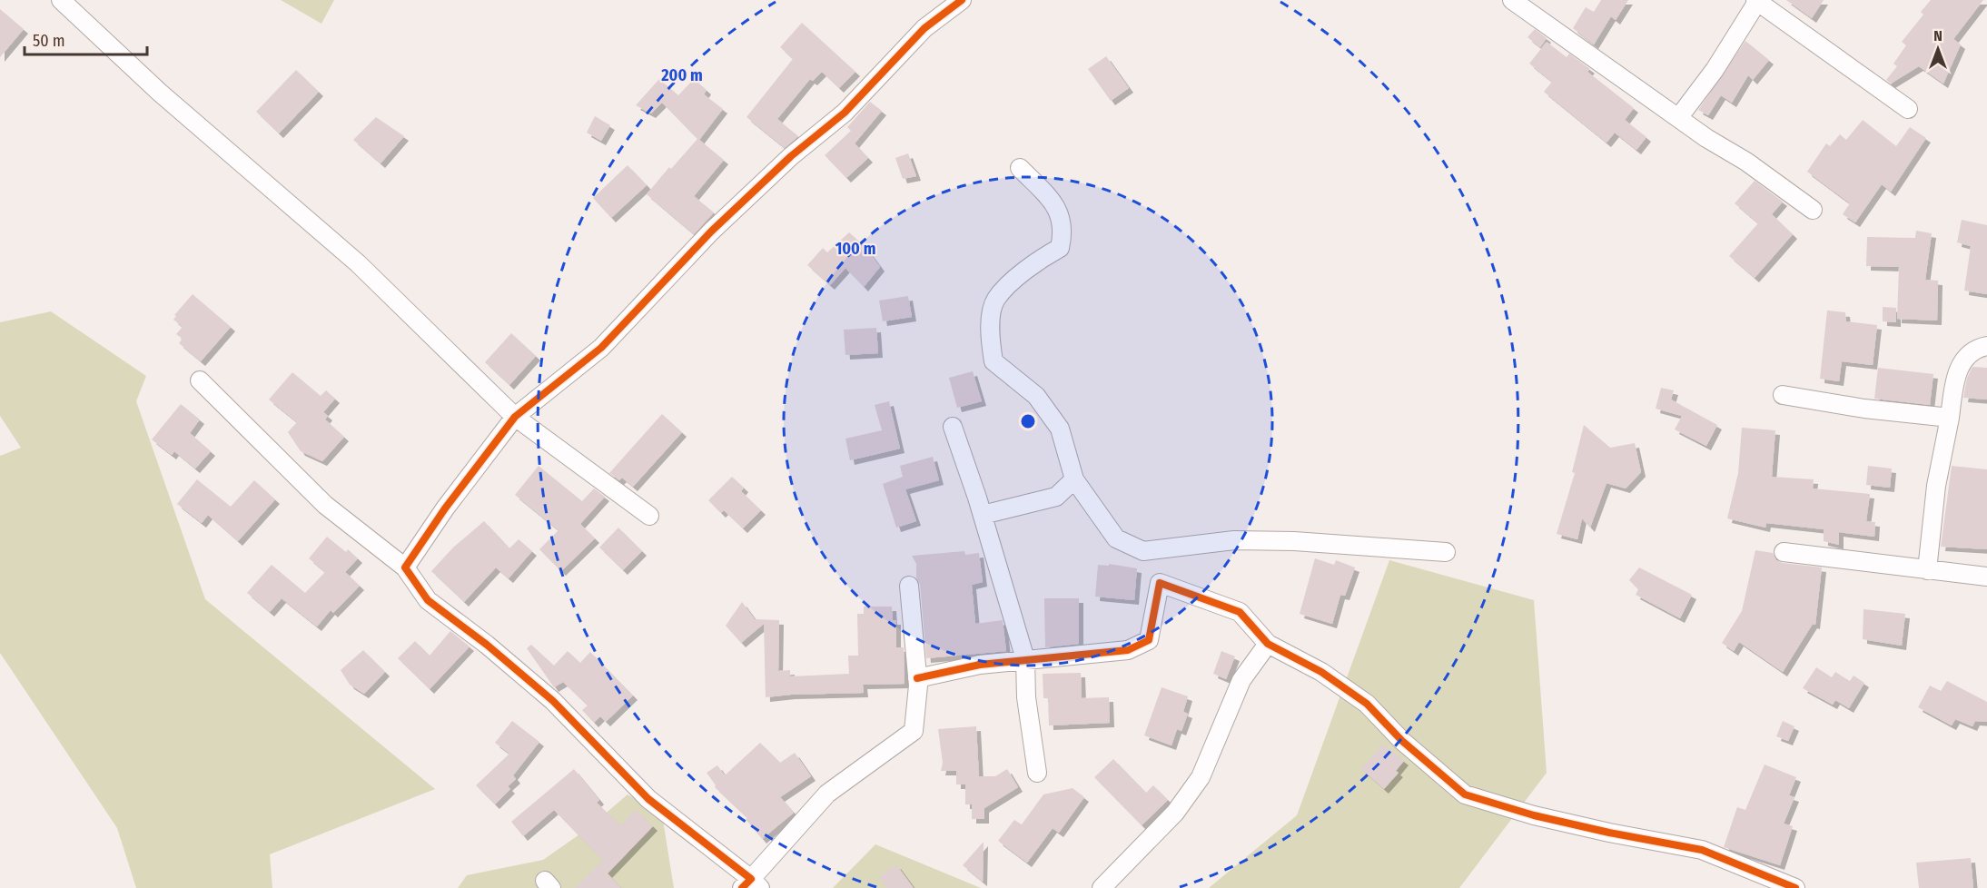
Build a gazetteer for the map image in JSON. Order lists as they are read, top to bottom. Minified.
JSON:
{"scale_bar":"50 m","north":"top","rings":["200 m","100 m"]}
